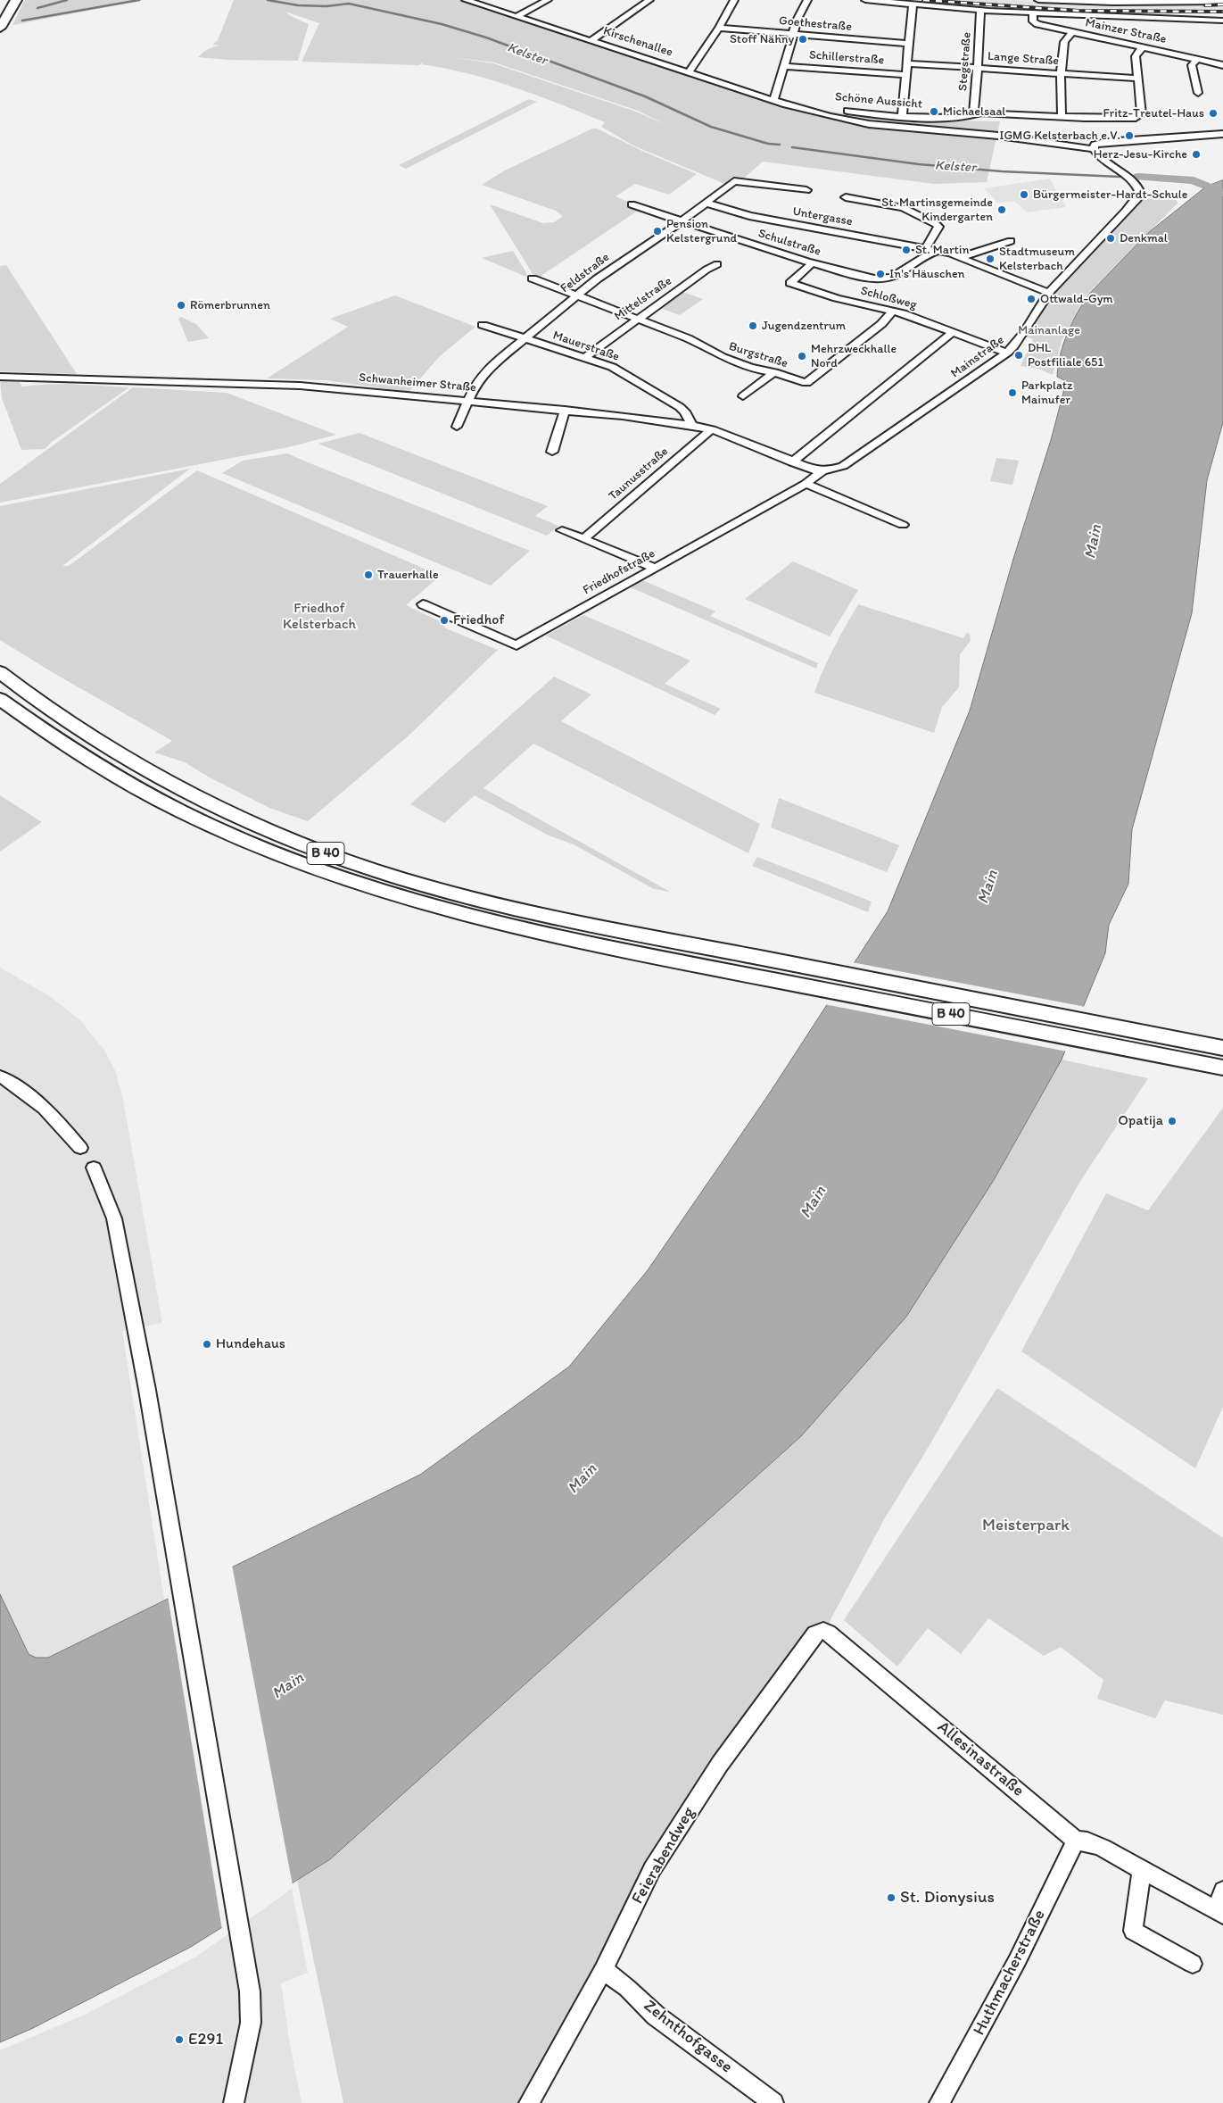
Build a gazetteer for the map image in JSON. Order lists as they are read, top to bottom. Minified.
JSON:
{"streets":{"highway":["B 40"],"street":["Goethestraße","Mainzer Straße","Kirschenallee","Schillerstraße","Lange Straße","Stegstraße","Schöne Aussicht","Untergasse","Schulstraße","Feldstraße","Schloßweg","Mittelstraße","Mauerstraße","Burgstraße","Mainstraße","Schwanheimer Straße","Taunusstraße","Friedhofstraße","Allesinastraße","Feierabendweg","Huthmacherstraße","Zehnthofgasse"]},"crossings":[["Kirschenallee","Schöne Aussicht"],["Kirschenallee","Mainstraße"],["Lange Straße","Stegstraße"],["Lange Straße","Schöne Aussicht"],["Stegstraße","Schöne Aussicht"],["Untergasse","Schulstraße"],["Untergasse","Feldstraße"],["Untergasse","Mainstraße"],["Schulstraße","Feldstraße"],["Schulstraße","Schloßweg"],["Feldstraße","Mauerstraße"],["Feldstraße","Burgstraße"],["Feldstraße","Schwanheimer Straße"],["Schloßweg","Burgstraße"],["Schloßweg","Mainstraße"],["Mittelstraße","Mauerstraße"],["Mittelstraße","Burgstraße"],["Mauerstraße","Schwanheimer Straße"],["Mainstraße","Schwanheimer Straße"],["Mainstraße","Friedhofstraße"],["Schwanheimer Straße","Taunusstraße"],["Schwanheimer Straße","Friedhofstraße"],["Allesinastraße","Feierabendweg"],["Allesinastraße","Huthmacherstraße"],["Feierabendweg","Zehnthofgasse"]],"water":["Kelster","Main"],"parks":["Mainanlage","Friedhof Kelsterbach","Meisterpark"],"places":["Stoff Nähny","Michaelsaal","Fritz-Treutel-Haus","IGMG Kelsterbach e.V.","Herz-Jesu-Kirche","Bürgermeister-Hardt-Schule","St. Martinsgemeinde Kindergarten","Pension Kelstergrund","Denkmal","St. Martin","Stadtmuseum Kelsterbach","In's Häuschen","Ottwald-Gym","Römerbrunnen","Jugendzentrum","DHL Postfiliale 651","Mehrzweckhalle Nord","Parkplatz Mainufer","Trauerhalle","Friedhof","Opatija","Hundehaus","St. Dionysius","E291"]}
